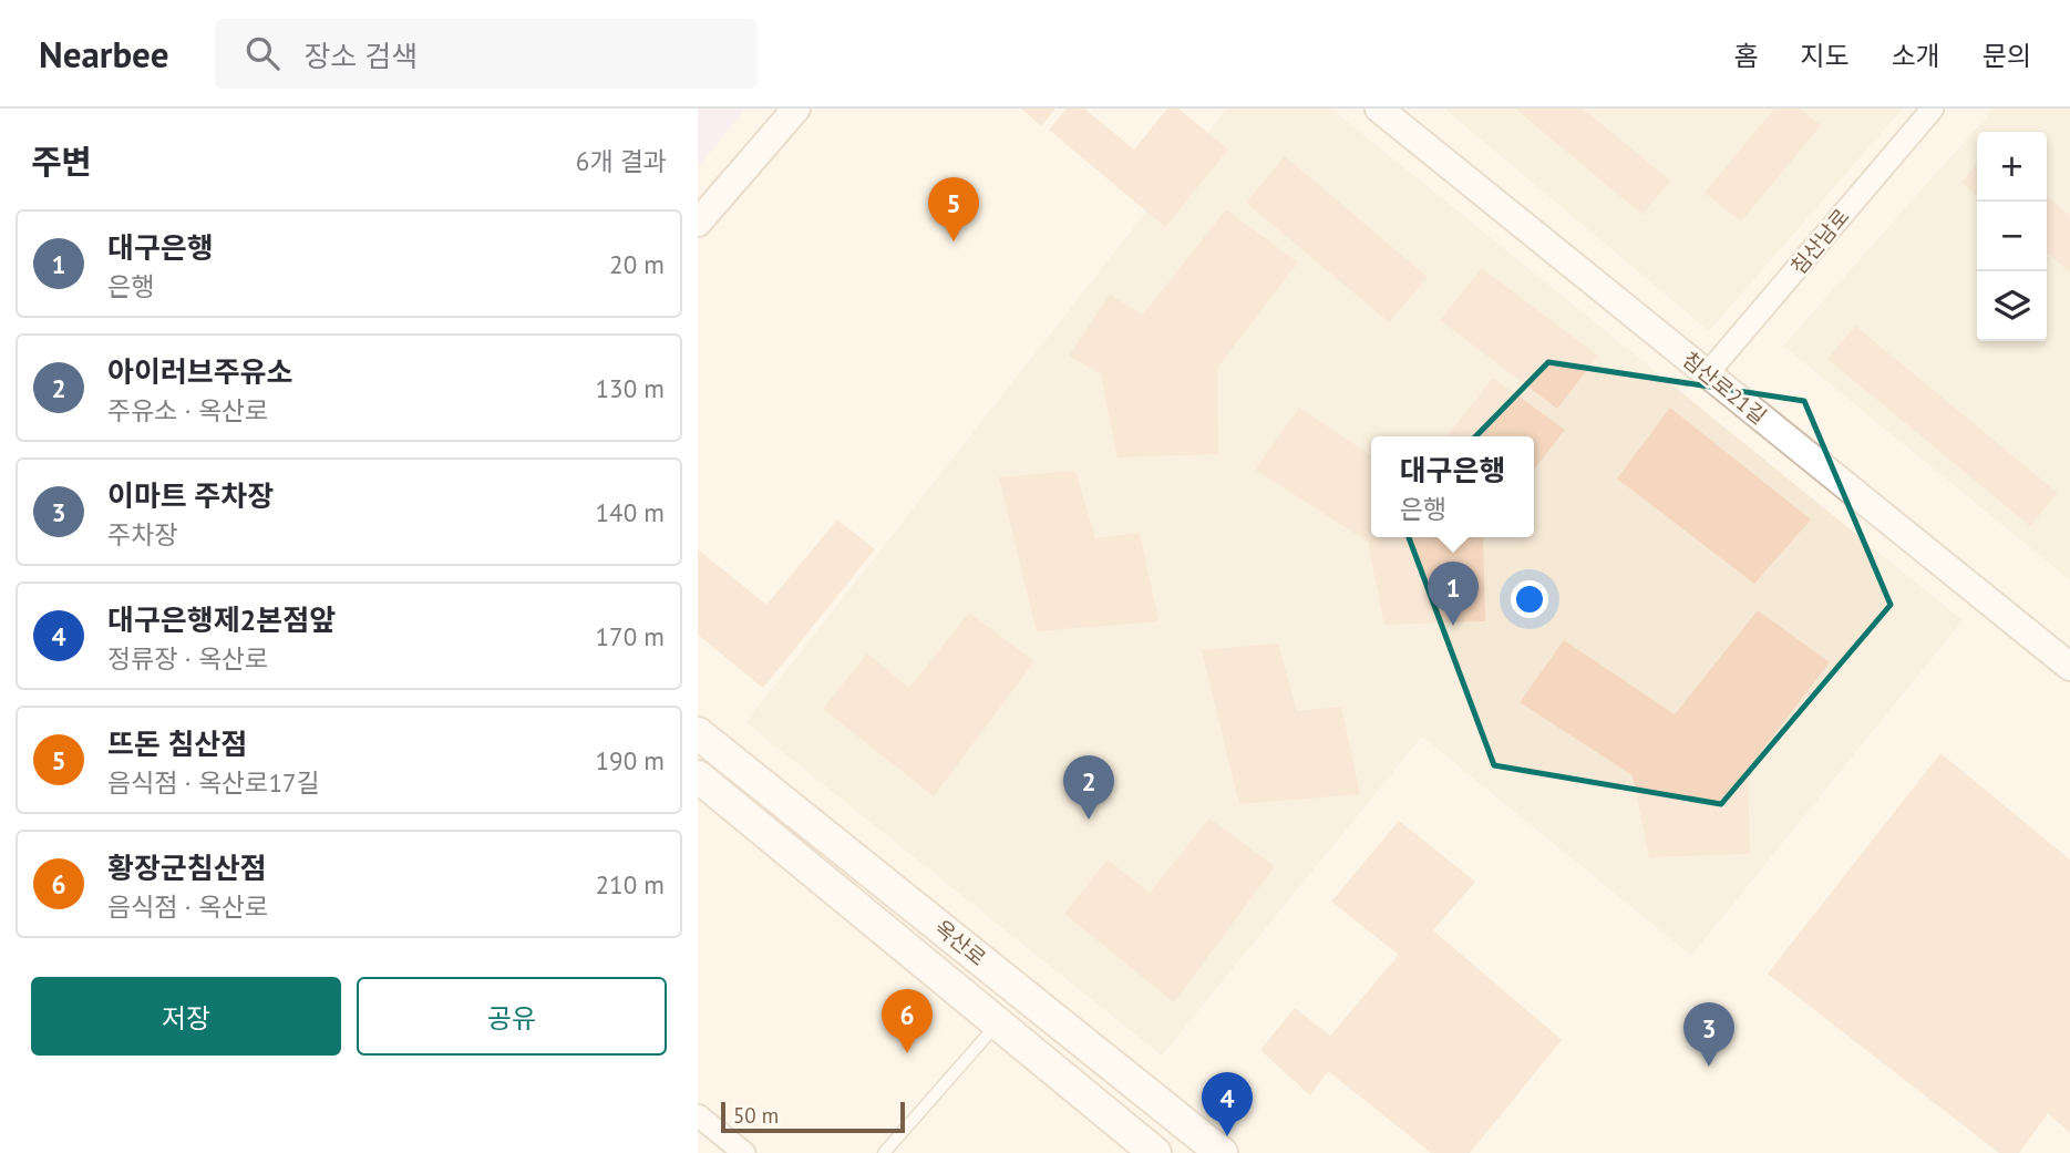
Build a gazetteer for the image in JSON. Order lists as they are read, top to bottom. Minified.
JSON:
{"streets":{"main road":["옥산로"],"street":["침산남로","침산로21길"]},"crossings":[["침산남로","침산로21길"]],"scale_bar":"50 m","page":{"header":"Nearbee","search":"장소 검색","nav":["홈","지도","소개","문의"],"heading":["주변","6개 결과"],"map_buttons":["+","−"],"pins":["5","1","2","6","3","4"],"list":[{"mark":"1","name":"대구은행","note":"은행","value":"20 m"},{"mark":"2","name":"아이러브주유소","note":"주유소 · 옥산로","value":"130 m"},{"mark":"3","name":"이마트 주차장","note":"주차장","value":"140 m"},{"mark":"4","name":"대구은행제2본점앞","note":"정류장 · 옥산로","value":"170 m"},{"mark":"5","name":"뜨돈 침산점","note":"음식점 · 옥산로17길","value":"190 m"},{"mark":"6","name":"황장군침산점","note":"음식점 · 옥산로","value":"210 m"}],"popup":["대구은행","은행"],"buttons":["저장","공유"],"scale":"50 m"}}
